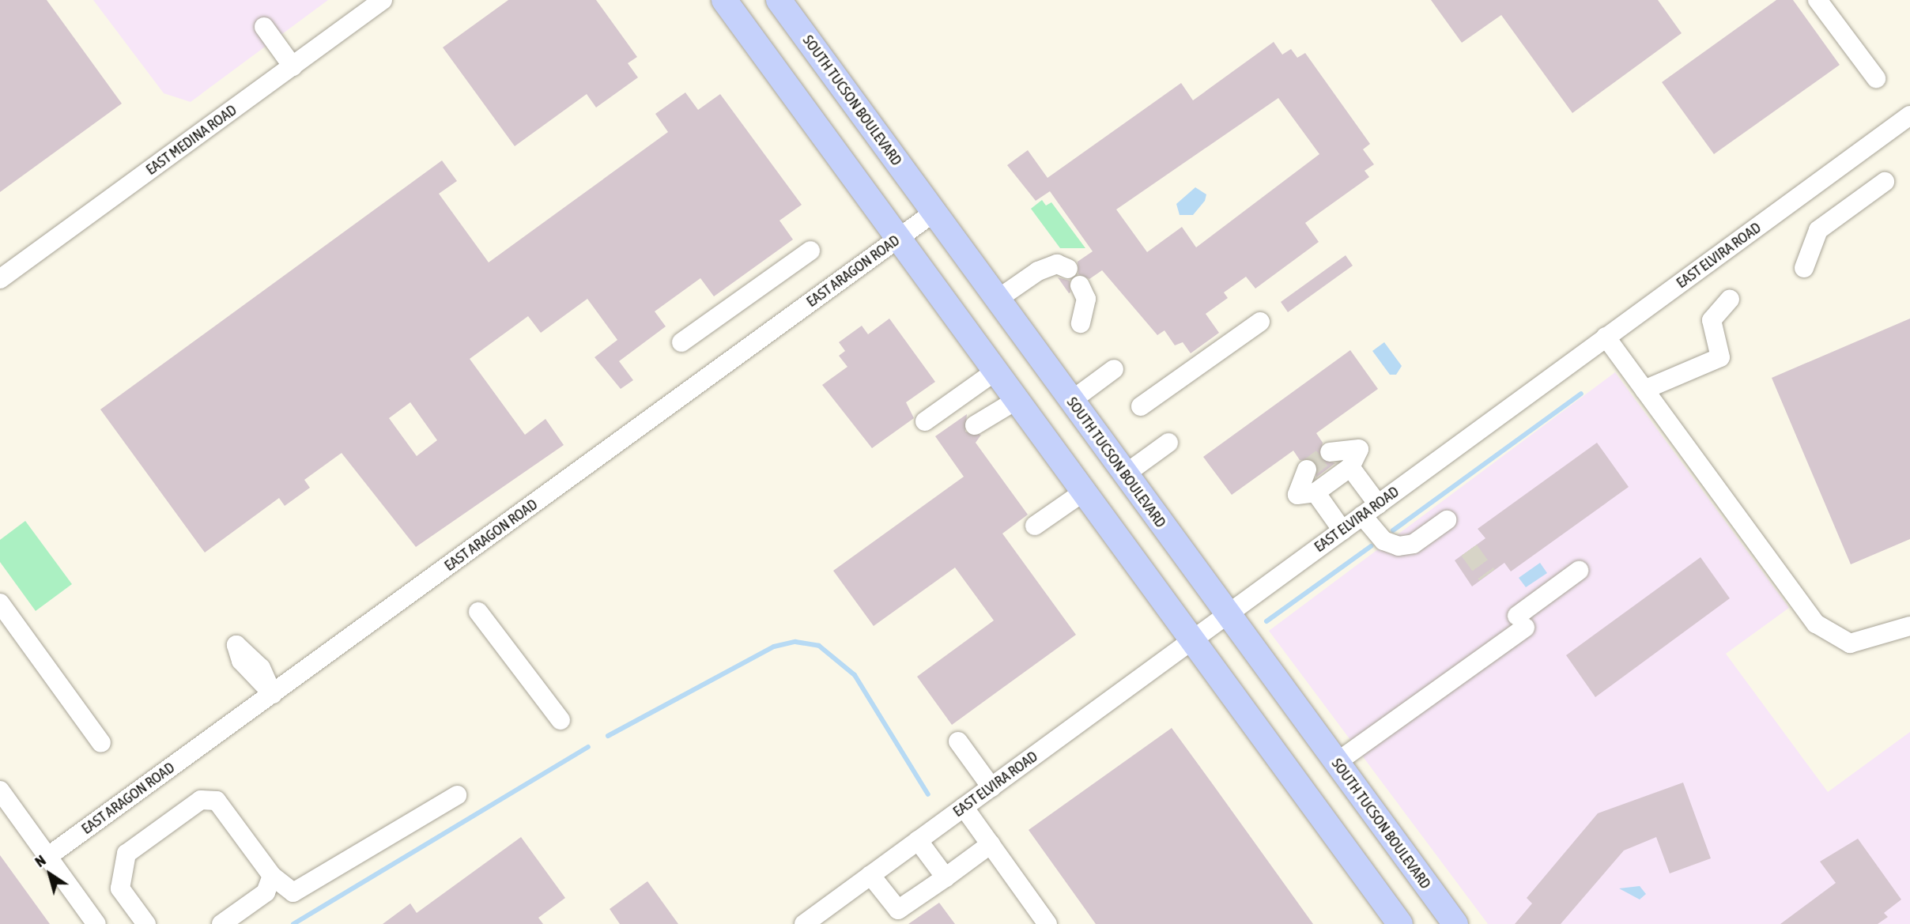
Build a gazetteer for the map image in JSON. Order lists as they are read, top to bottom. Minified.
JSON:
{"streets":{"main road":["SOUTH TUCSON BOULEVARD"],"street":["EAST MEDINA ROAD","EAST ELVIRA ROAD","EAST ARAGON ROAD"]},"crossings":[["SOUTH TUCSON BOULEVARD","EAST ELVIRA ROAD"],["SOUTH TUCSON BOULEVARD","EAST ARAGON ROAD"]],"north":"top left"}
